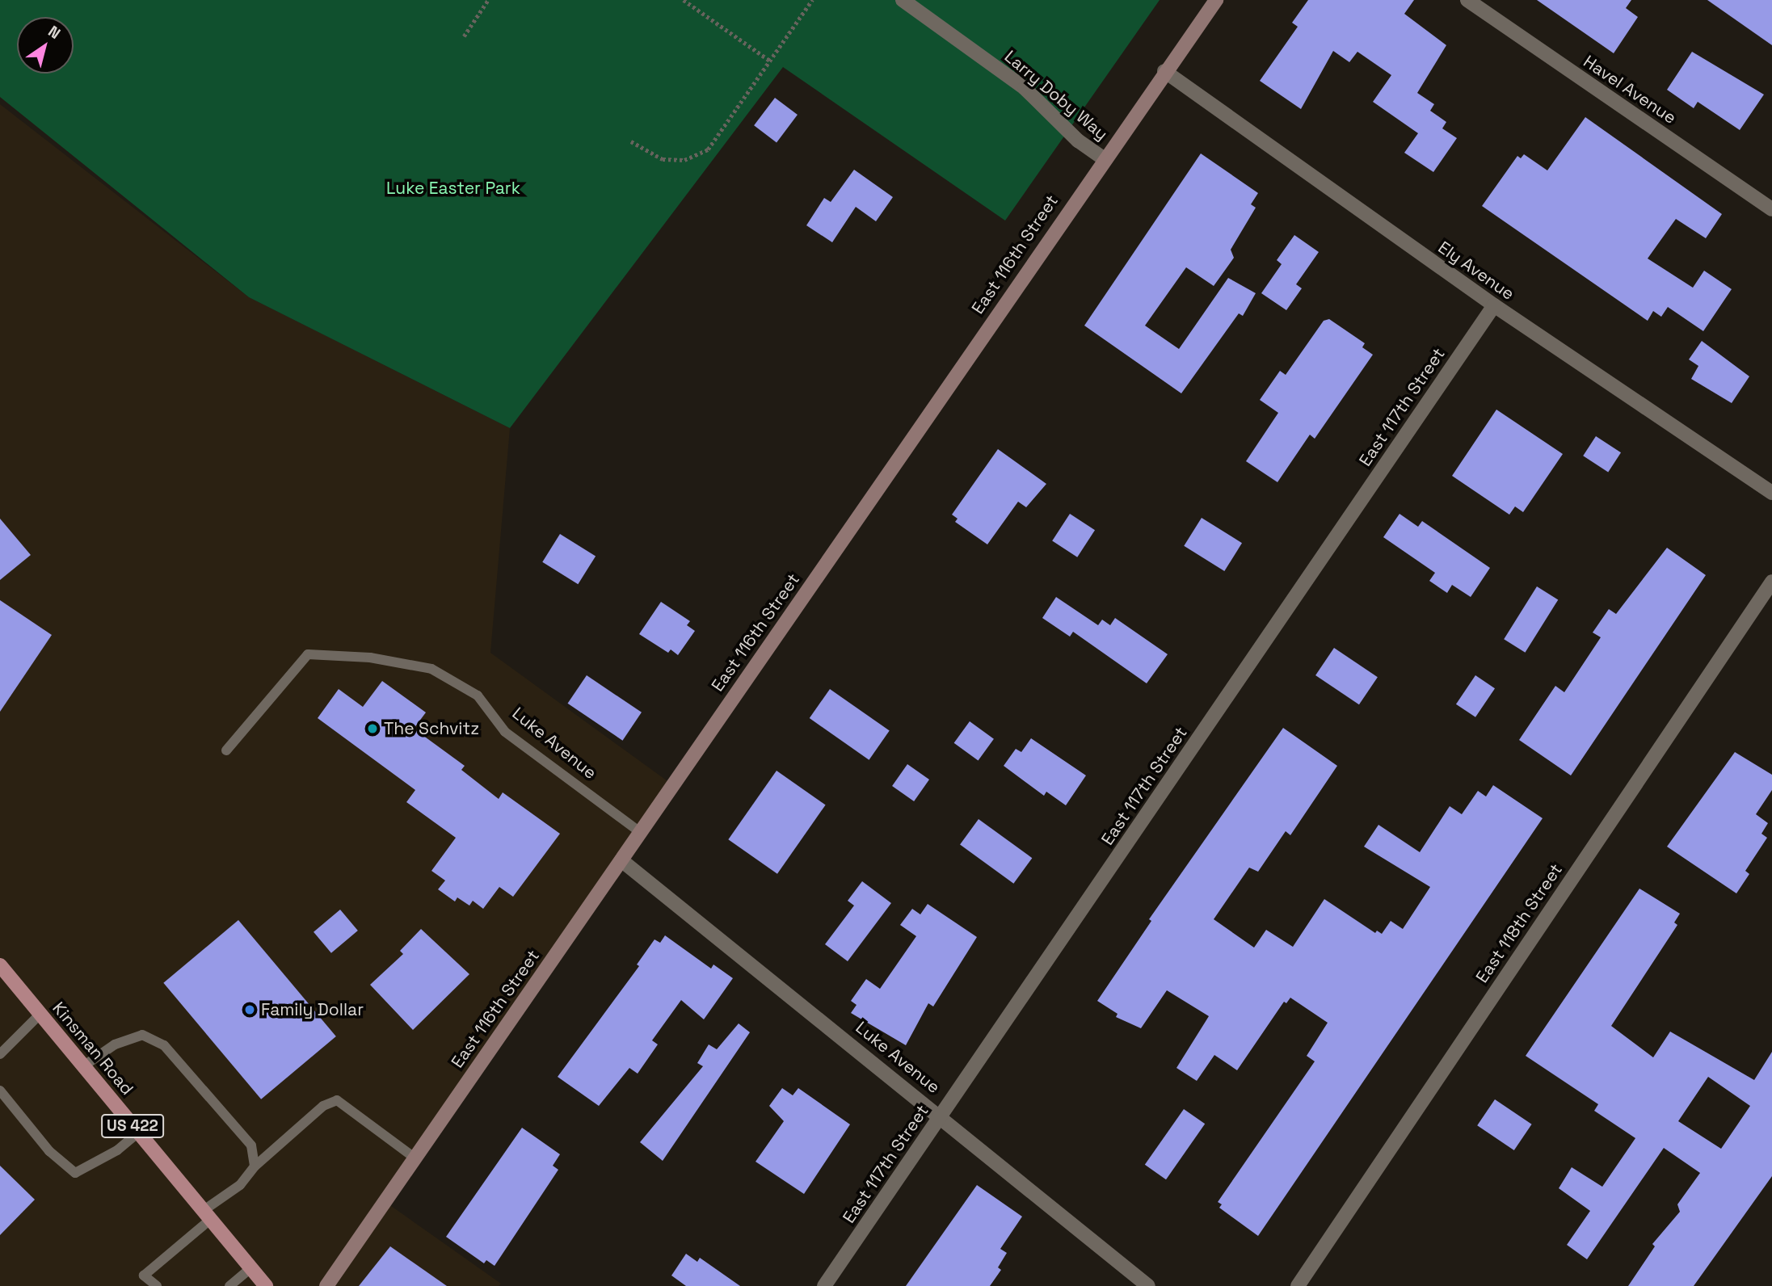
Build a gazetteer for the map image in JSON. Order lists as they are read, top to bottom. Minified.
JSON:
{"streets":{"main road":["East 116th Street","Kinsman Road","US 422"],"street":["Havel Avenue","Larry Doby Way","Ely Avenue","East 117th Street","Luke Avenue","East 118th Street"]},"crossings":[["Larry Doby Way","East 116th Street"],["East 116th Street","Ely Avenue"],["East 116th Street","Luke Avenue"],["Ely Avenue","East 117th Street"],["East 117th Street","Luke Avenue"]],"parks":["Luke Easter Park"],"places":["The Schvitz","Family Dollar"],"north":"top right"}
